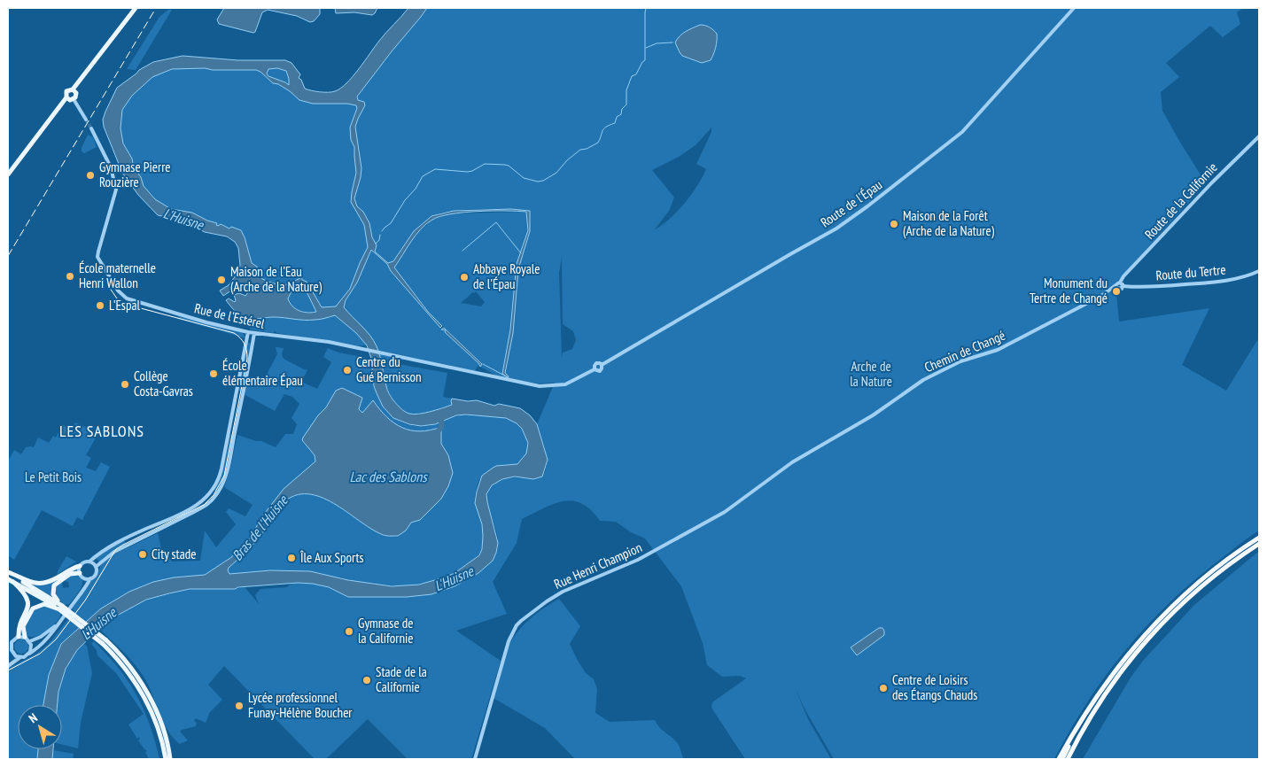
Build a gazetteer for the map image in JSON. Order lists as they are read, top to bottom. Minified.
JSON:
{"streets":{"street":["Route de la Californie","Route de l'Épau","Route du Tertre","Rue de l'Estérel","Chemin de Changé","Rue Henri Champion"]},"crossings":[["Route de la Californie","Route du Tertre"],["Route de la Californie","Chemin de Changé"],["Route de l'Épau","Rue de l'Estérel"],["Route du Tertre","Chemin de Changé"],["Chemin de Changé","Rue Henri Champion"]],"districts":["LES SABLONS"],"water":["L'Huisne","Lac des Sablons","Bras de l'Huisne"],"parks":["Arche de la Nature","Le Petit Bois"],"places":["Gymnase Pierre Rouzière","Maison de la Forêt (Arche de la Nature)","École maternelle Henri Wallon","Abbaye Royale de l'Épau","Maison de l’Eau (Arche de la Nature)","Monument du Tertre de Changé","L'Espal","Centre du Gué Bernisson","École élémentaire Épau","Collège Costa-Gavras","City stade","Île Aux Sports","Gymnase de la Californie","Stade de la Californie","Centre de Loisirs des Étangs Chauds","Lycée professionnel Funay-Hélène Boucher"],"north":"top left"}
